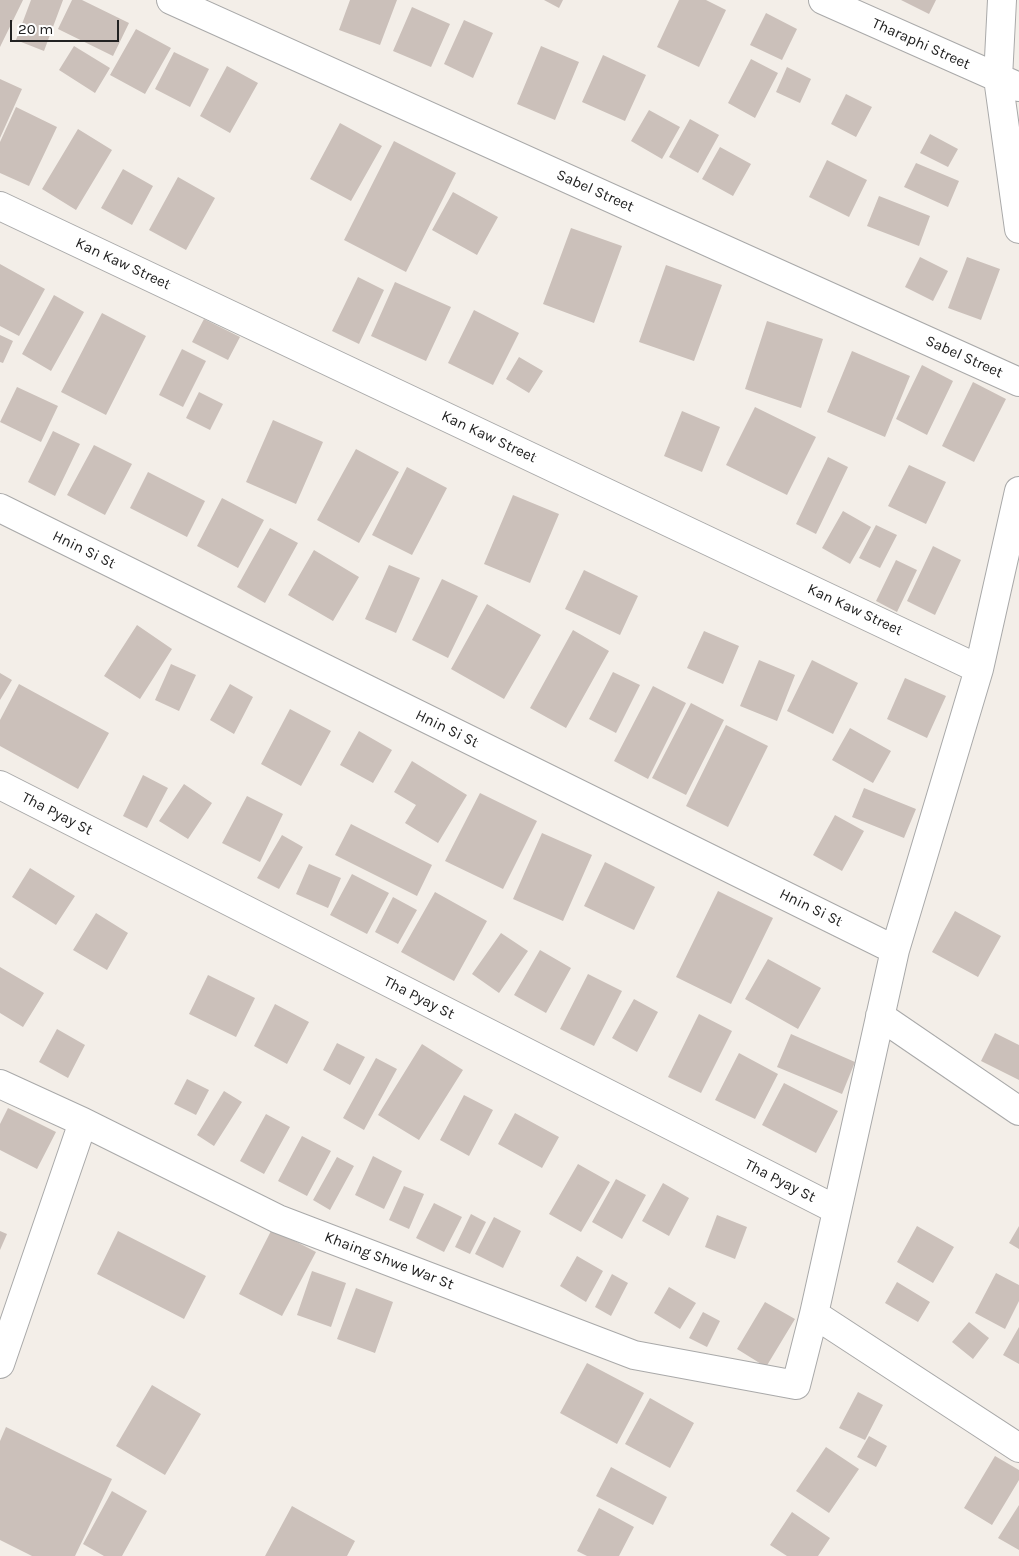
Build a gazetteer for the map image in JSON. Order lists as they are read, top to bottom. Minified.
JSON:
{"streets":{"street":["Tharaphi Street","Sabel Street","Kan Kaw Street","Hnin Si St","Tha Pyay St","Khaing Shwe War St"]},"scale_bar":"20 m"}
